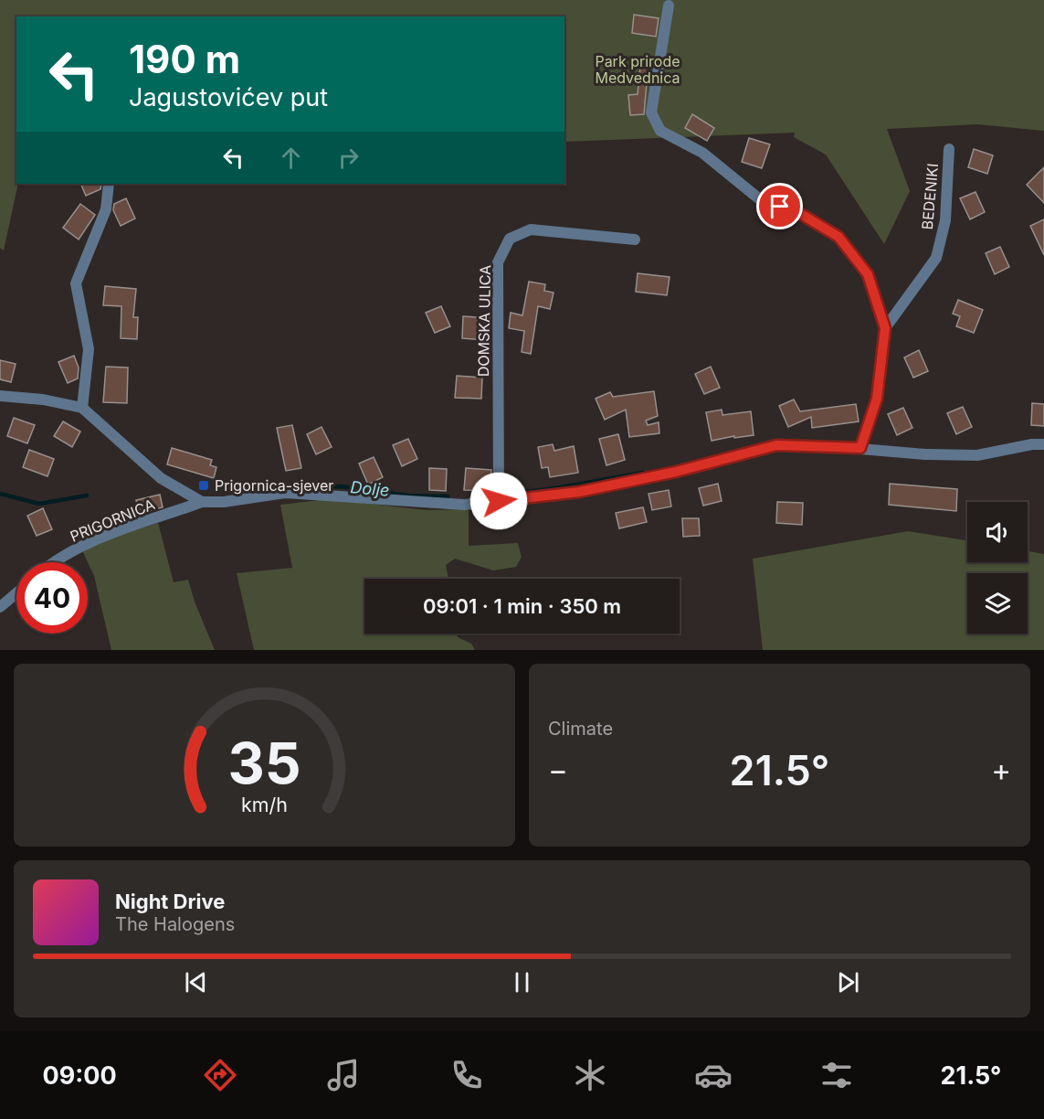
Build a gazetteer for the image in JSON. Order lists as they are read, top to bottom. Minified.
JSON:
{"streets":{"street":["BEDENIKI","DOMSKA ULICA","PRIGORNICA"]},"water":["Dolje"],"parks":["Park prirode Medvednica"],"places":{"transit":["Prigornica-sjever"]},"page":{"turn":["190 m","Jagustovićev put"],"limit":"40","trip":"09:01 · 1 min · 350 m","tile":"Climate","heat":["−","21.5°","+"],"song":["Night Drive","The Halogens"],"tabs":["09:00","21.5°"],"gauge":["35","km/h"]}}
